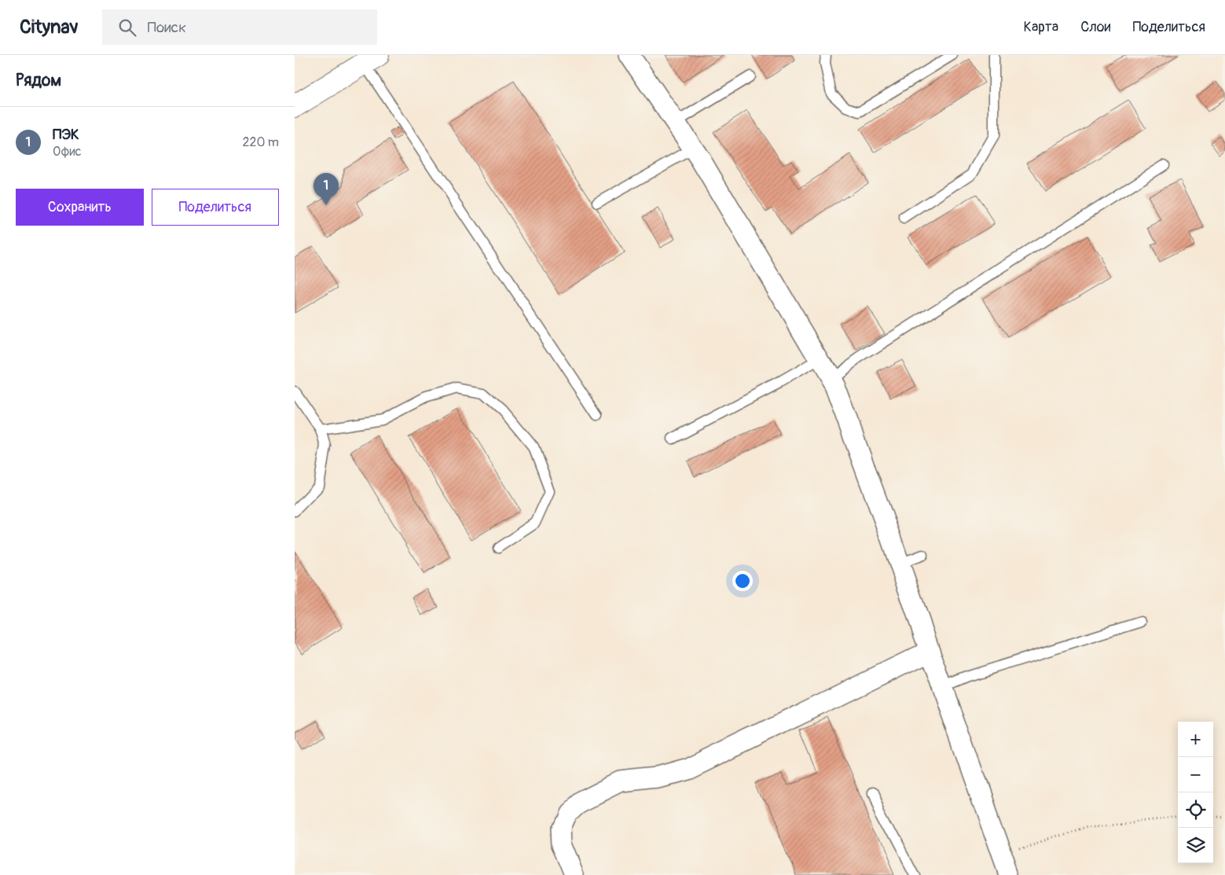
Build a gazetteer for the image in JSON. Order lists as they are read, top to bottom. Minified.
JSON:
{"page":{"header":"Citynav","search":"Поиск","nav":["Карта","Слои","Поделиться"],"heading":"Рядом","list":[{"mark":"1","name":"ПЭК","note":"Офис","value":"220 m"}],"pins":"1","buttons":["Сохранить","Поделиться"],"map_buttons":["+","−"]}}
